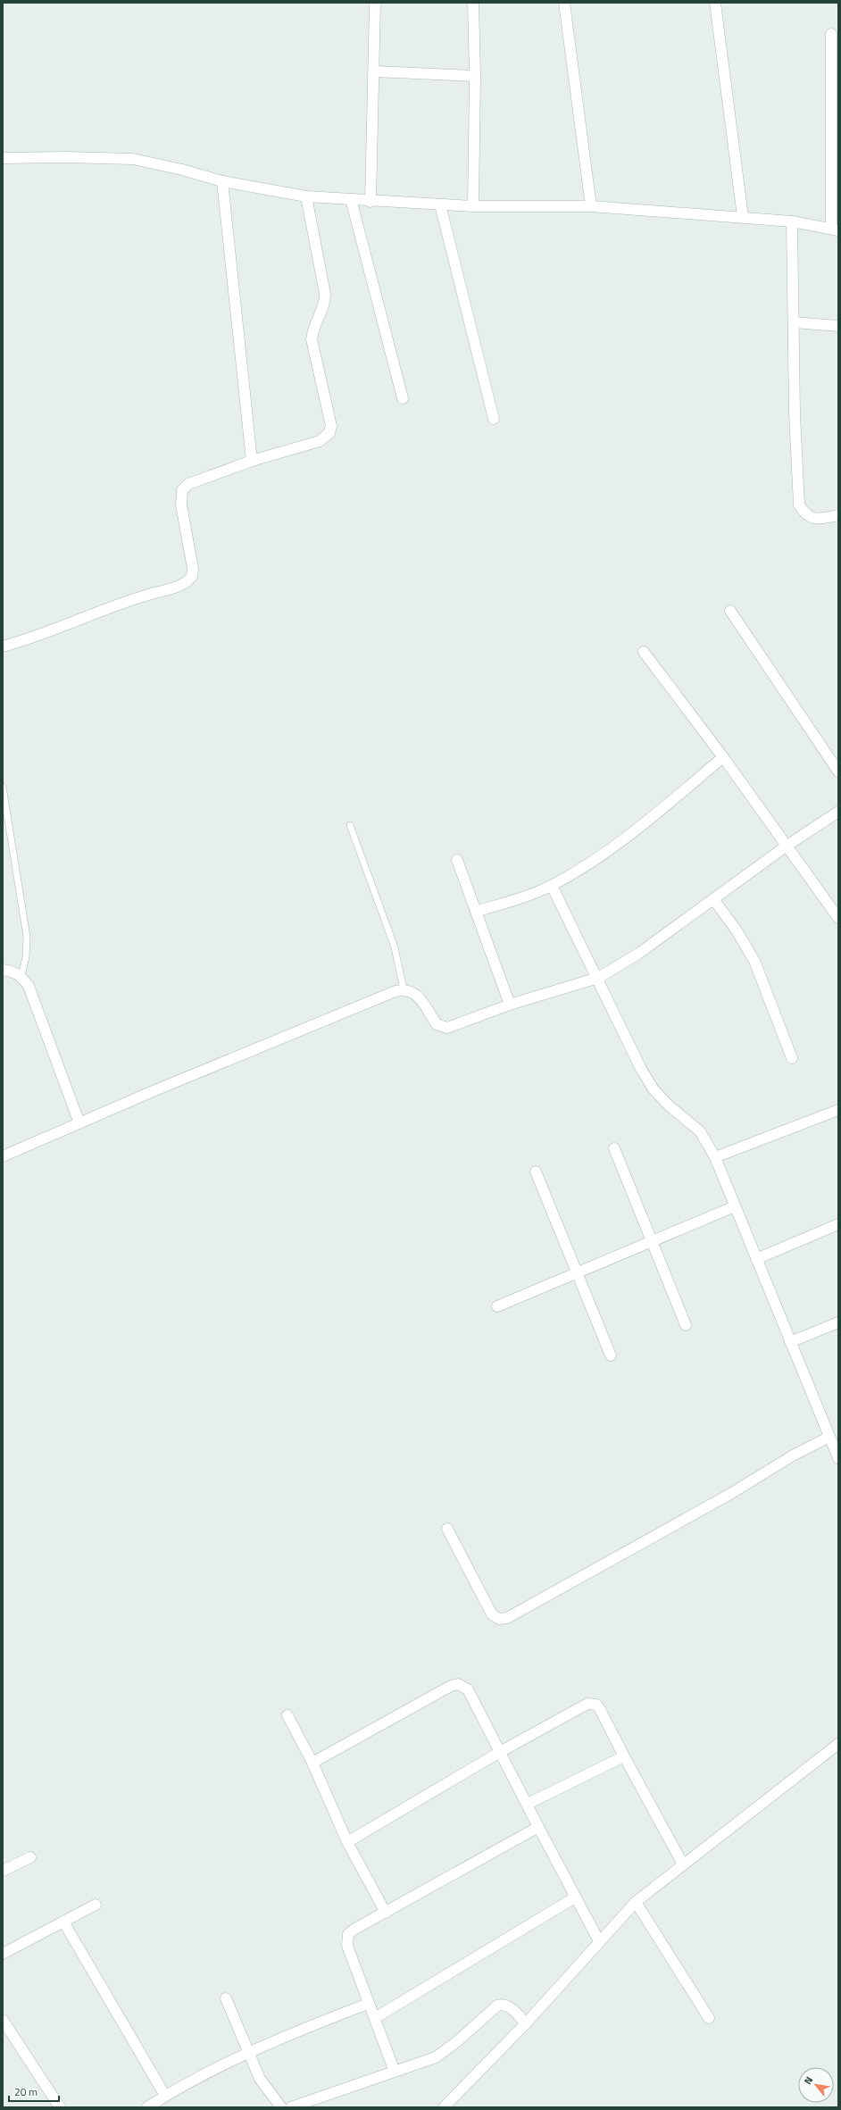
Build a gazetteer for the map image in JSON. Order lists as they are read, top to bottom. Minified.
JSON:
{"scale_bar":"20 m","north":"top left"}
